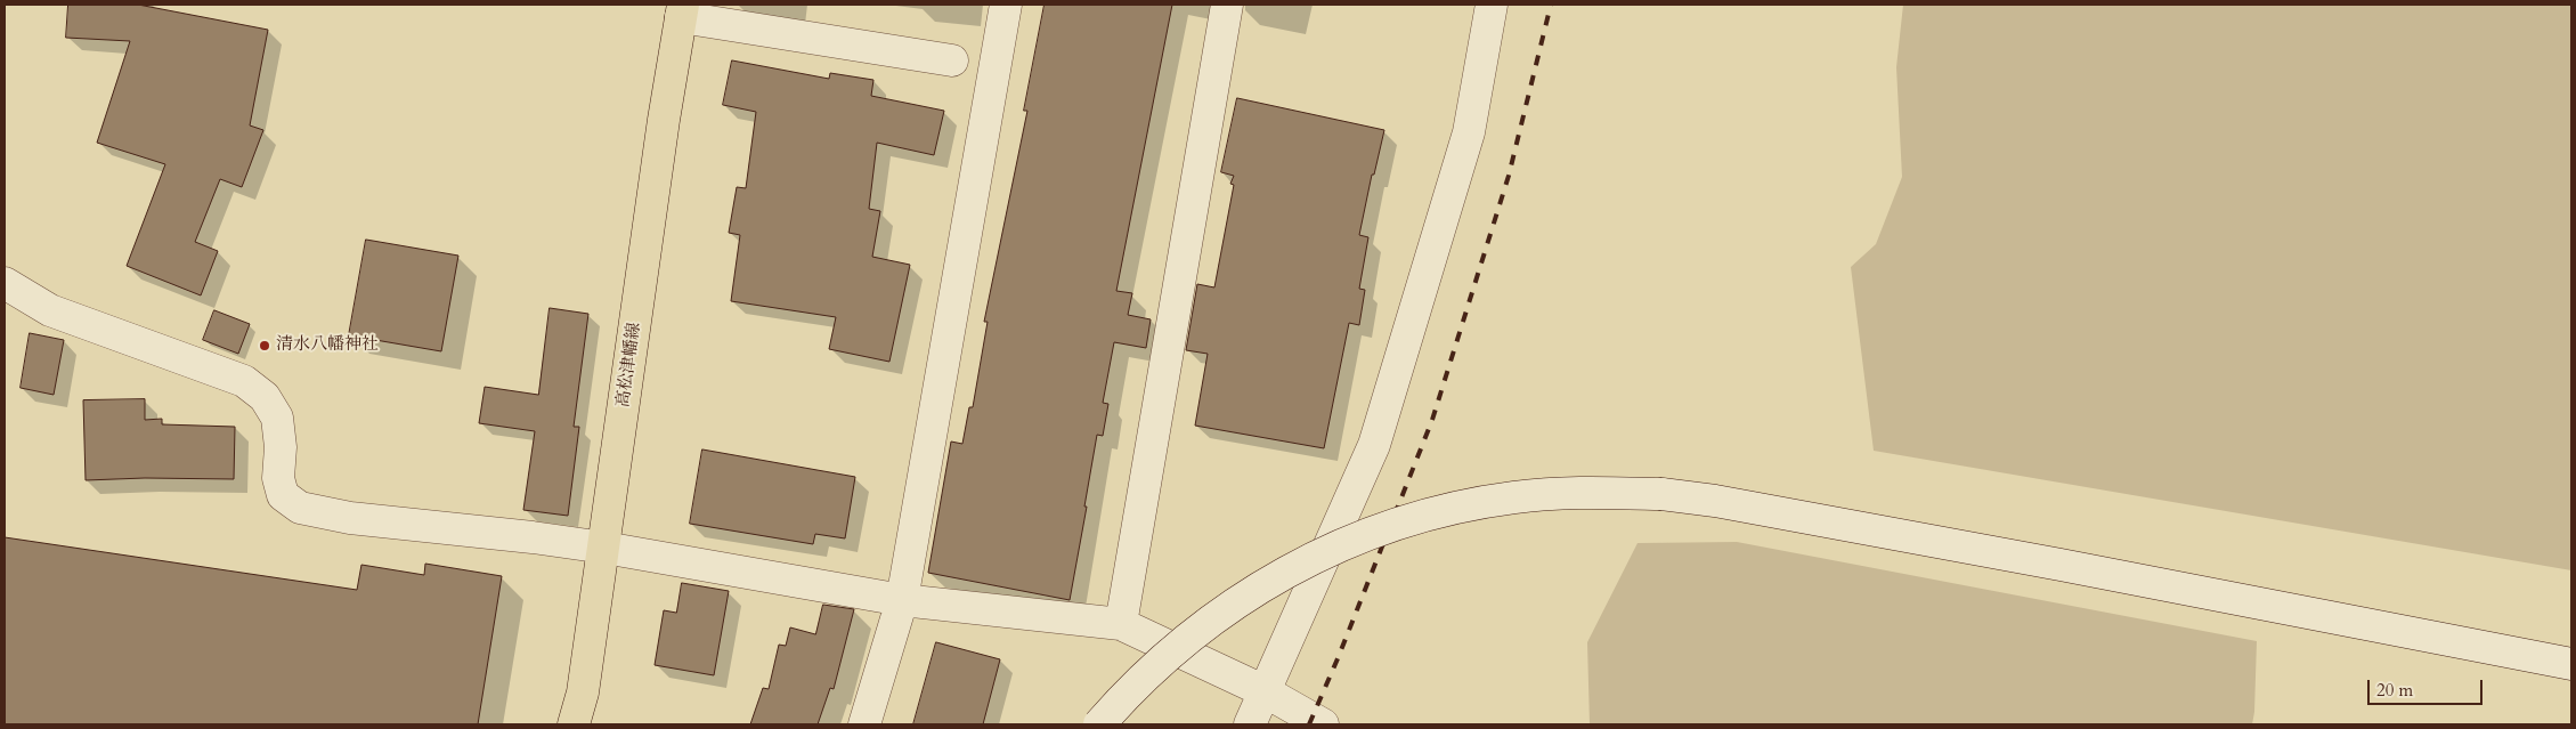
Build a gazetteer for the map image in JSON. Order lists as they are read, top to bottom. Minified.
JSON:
{"streets":{"main road":["高松津幡線"]},"places":["清水八幡神社"],"scale_bar":"20 m"}
